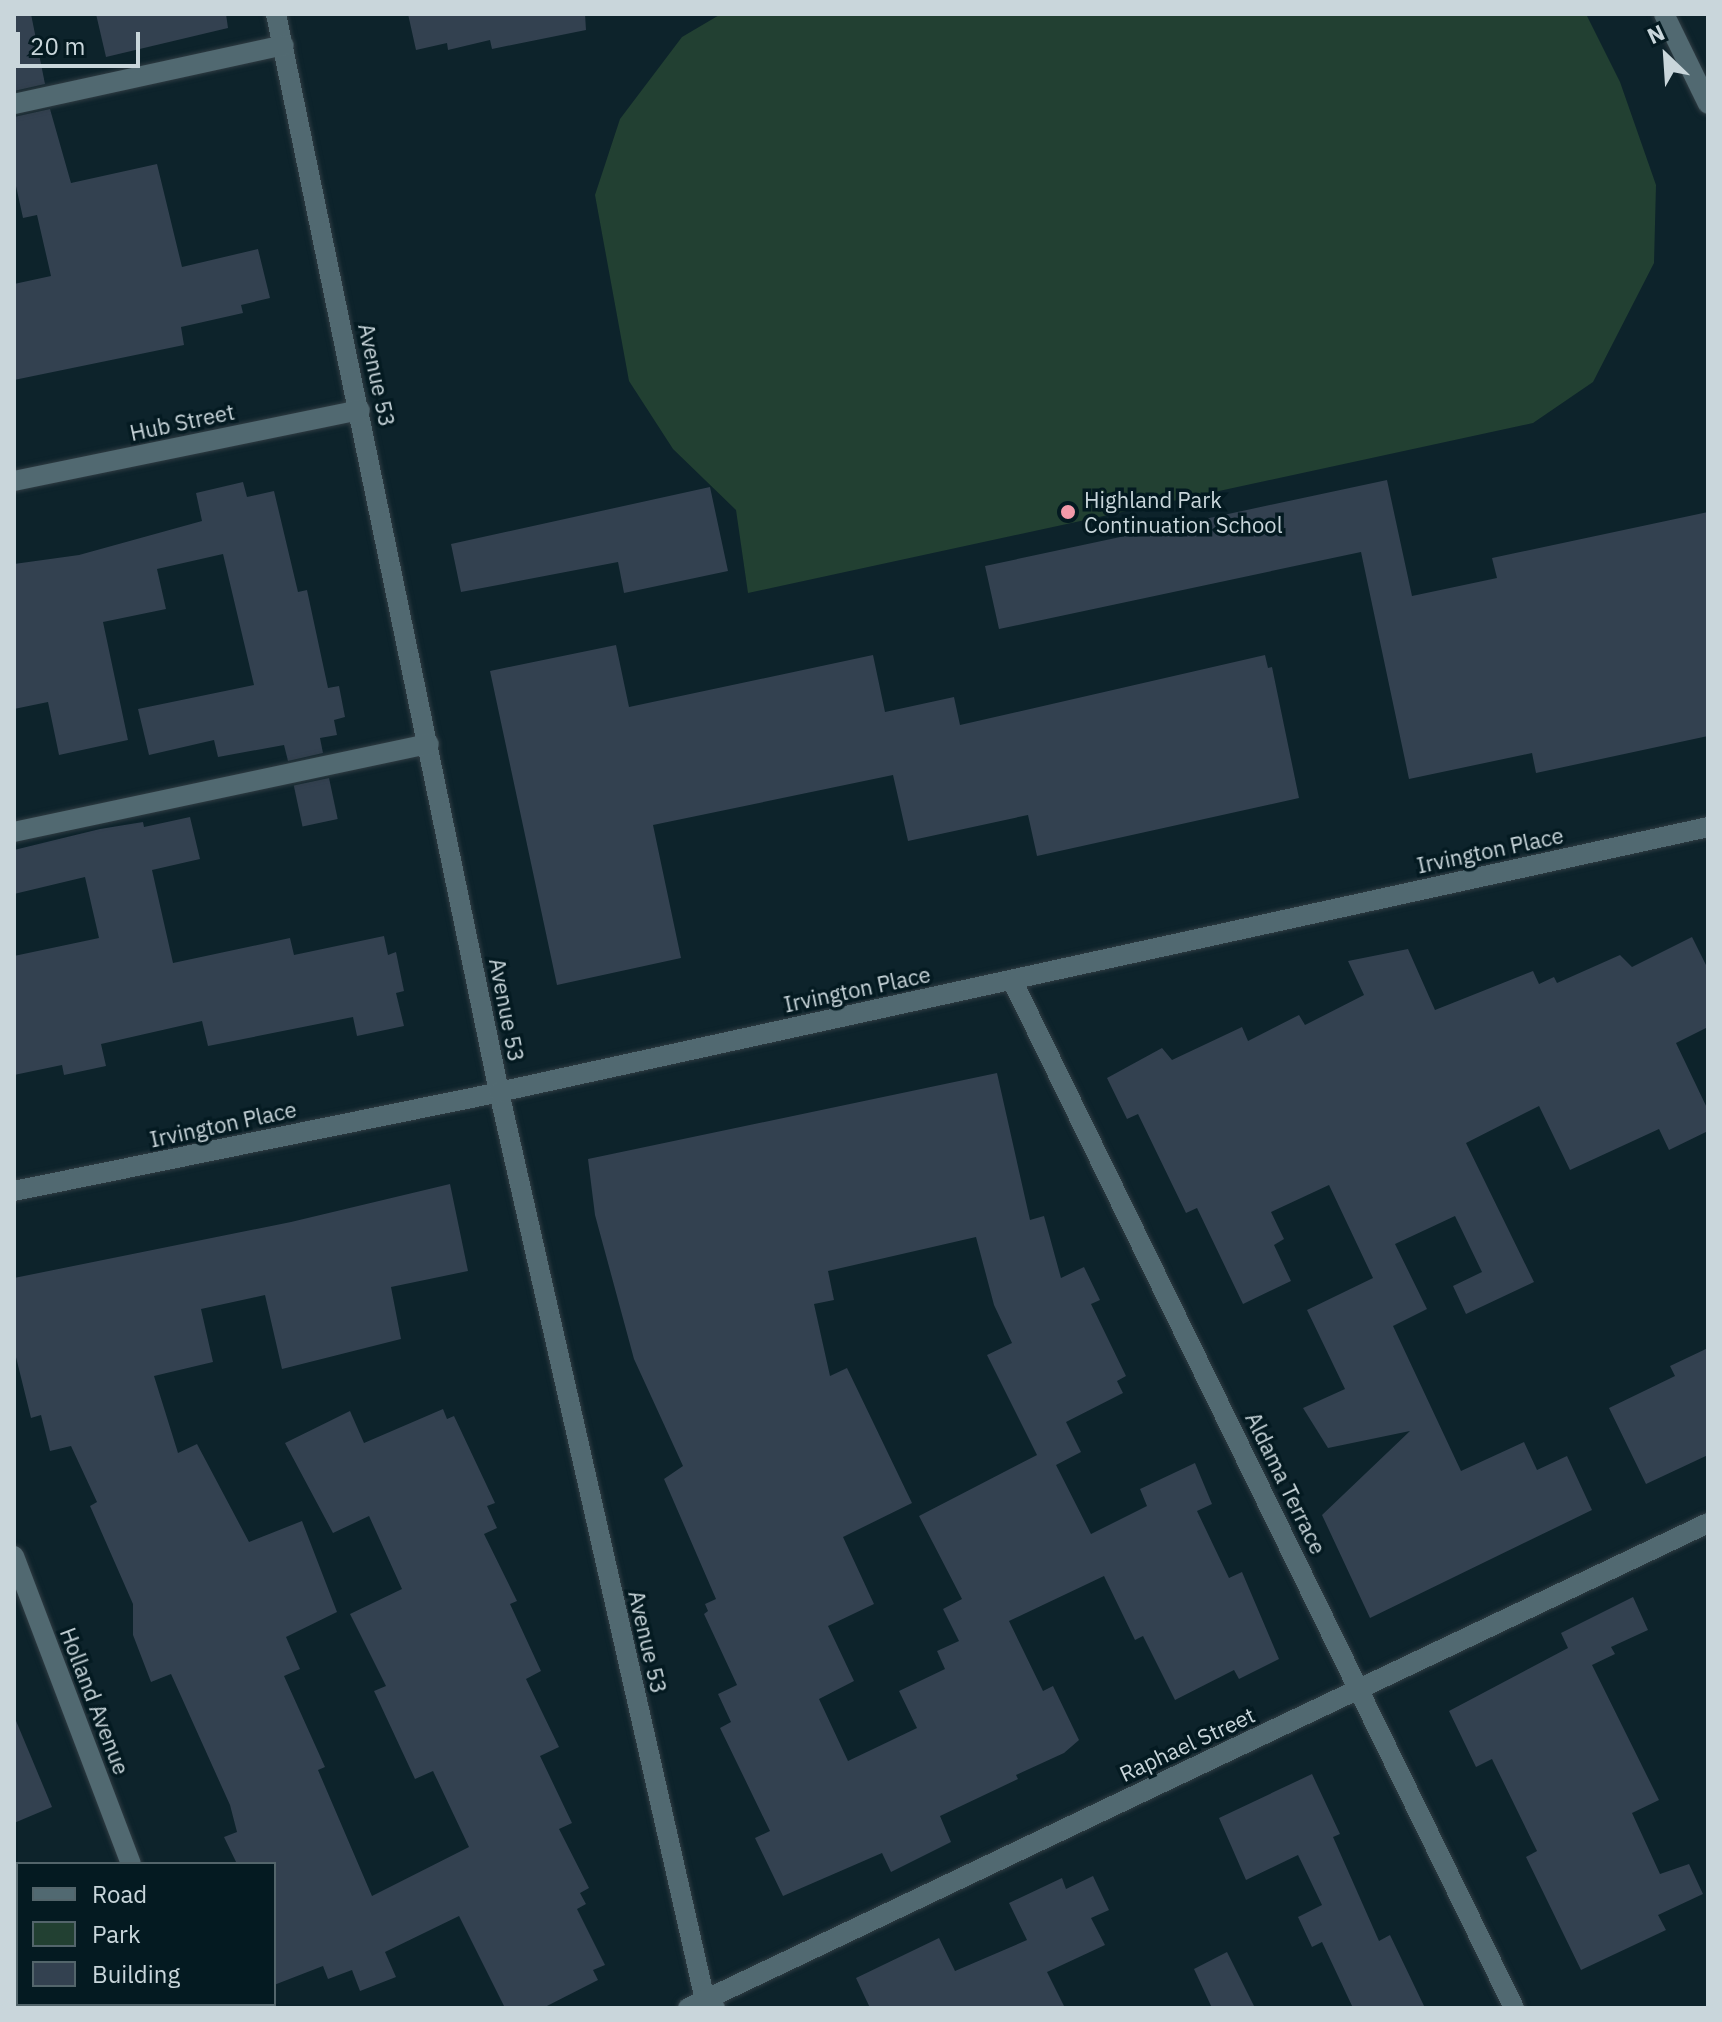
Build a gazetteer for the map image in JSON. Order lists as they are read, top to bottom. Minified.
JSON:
{"streets":{"street":["Avenue 53","Hub Street","Irvington Place","Aldama Terrace","Holland Avenue","Raphael Street"]},"crossings":[["Avenue 53","Hub Street"],["Avenue 53","Irvington Place"],["Avenue 53","Raphael Street"],["Irvington Place","Aldama Terrace"],["Aldama Terrace","Raphael Street"]],"places":["Highland Park Continuation School"],"legend":["Road","Park","Building"],"scale_bar":"20 m","north":"top left"}
